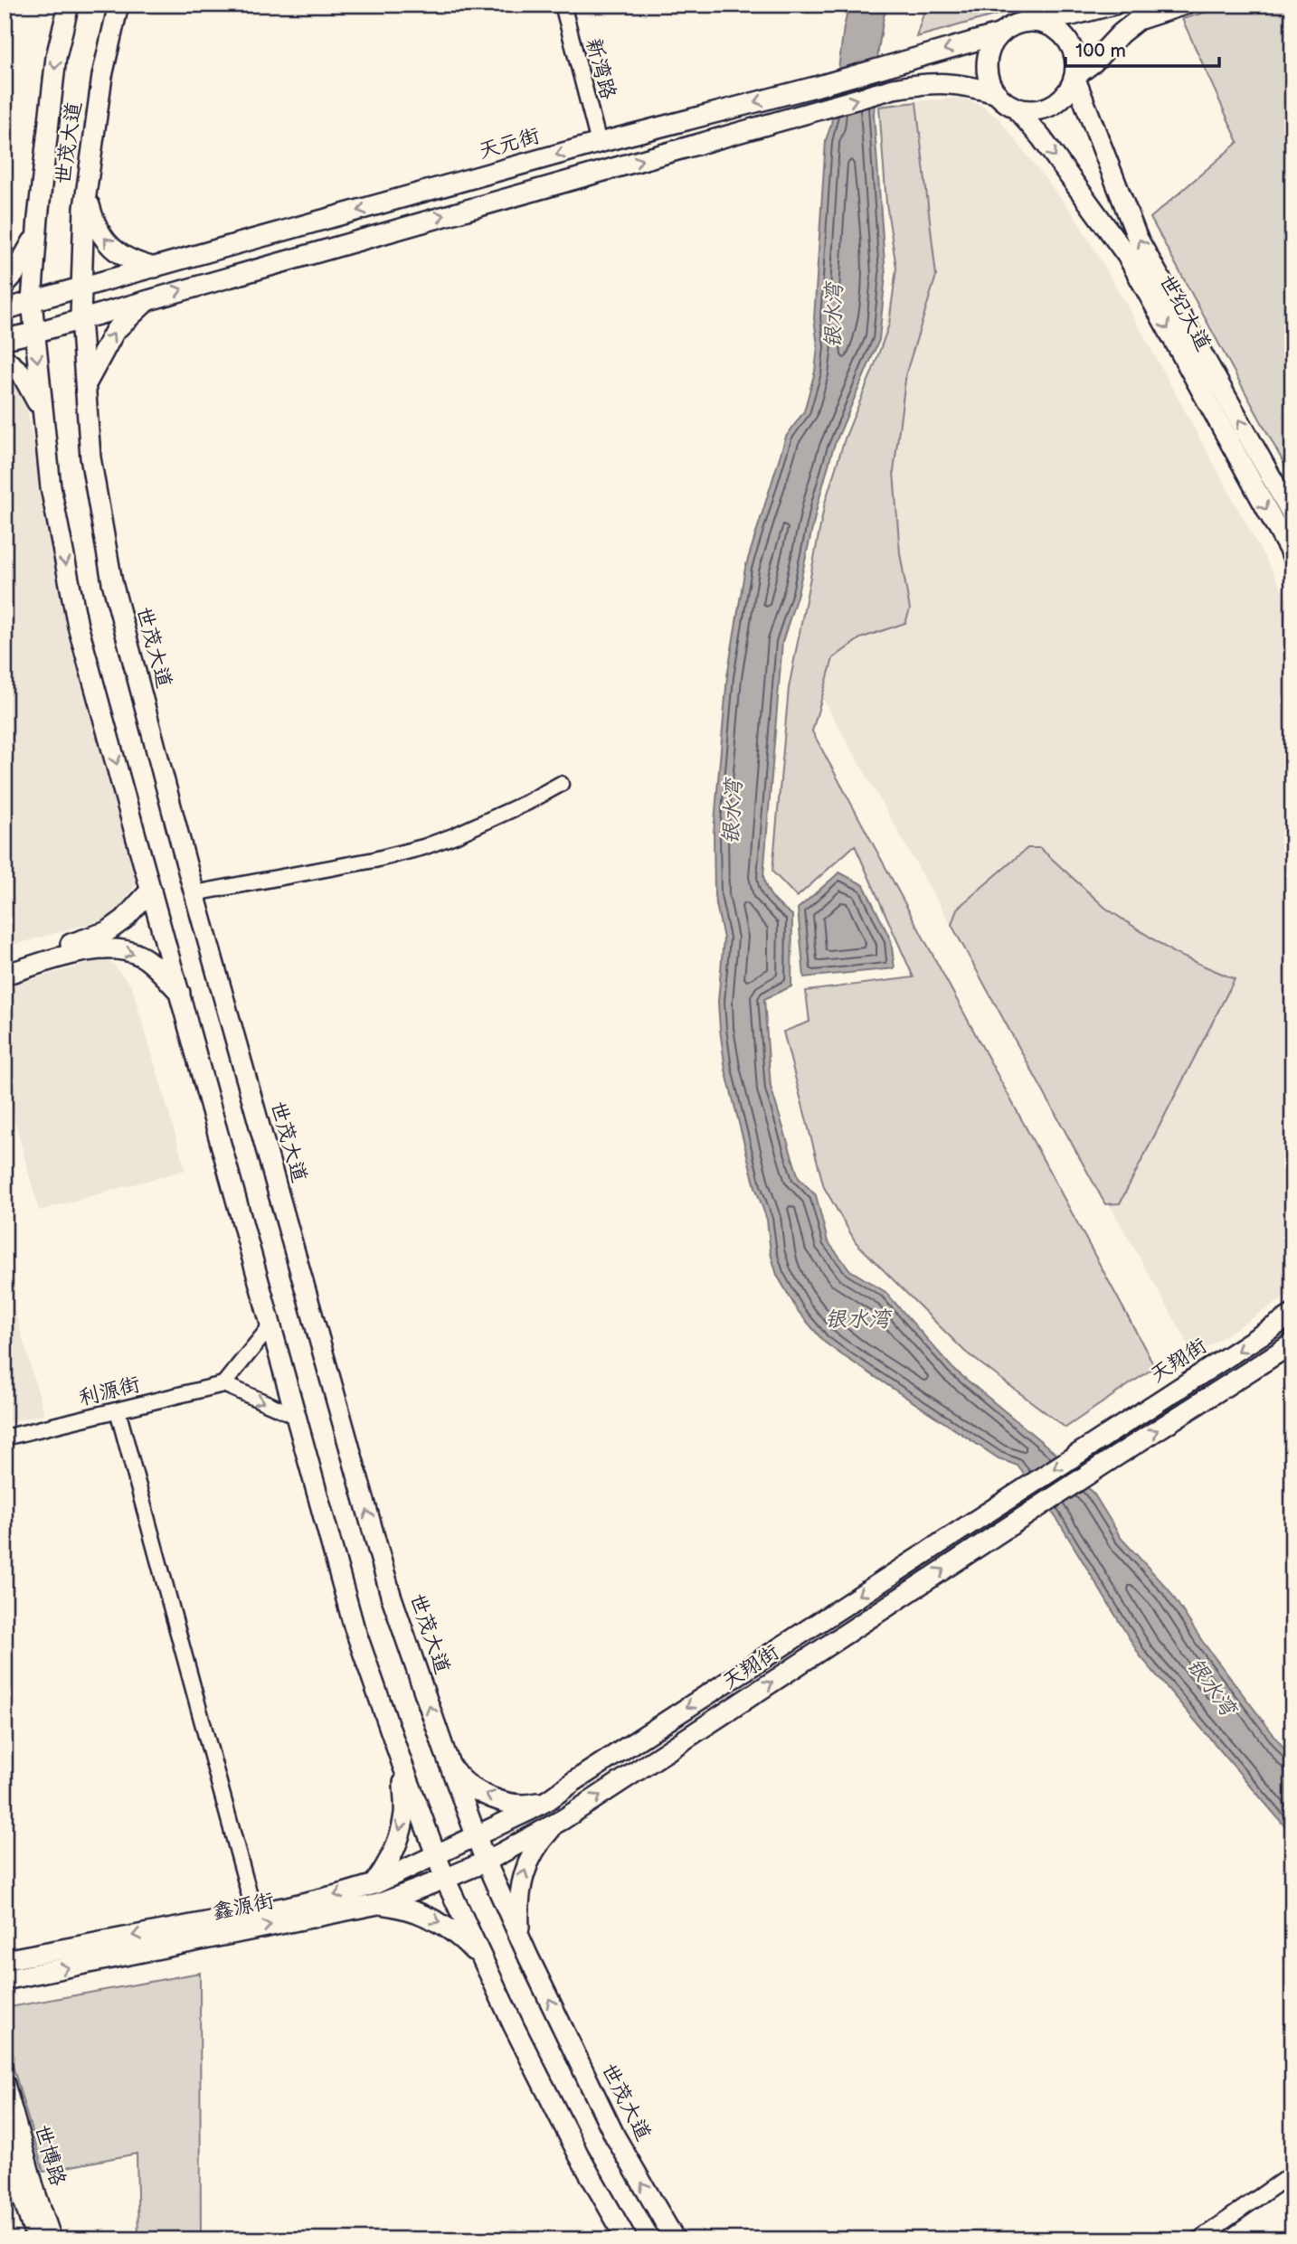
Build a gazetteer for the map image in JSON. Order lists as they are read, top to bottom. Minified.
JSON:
{"streets":{"main road":["世茂大道","天元街","世纪大道","天翔街","鑫源街","世博路"],"street":["新湾路","利源街"]},"crossings":[["新湾路","天元街"],["世茂大道","天元街"],["世茂大道","天翔街"],["世茂大道","鑫源街"],["天元街","世纪大道"],["天翔街","鑫源街"]],"water":["银水湾"],"scale_bar":"100 m"}
